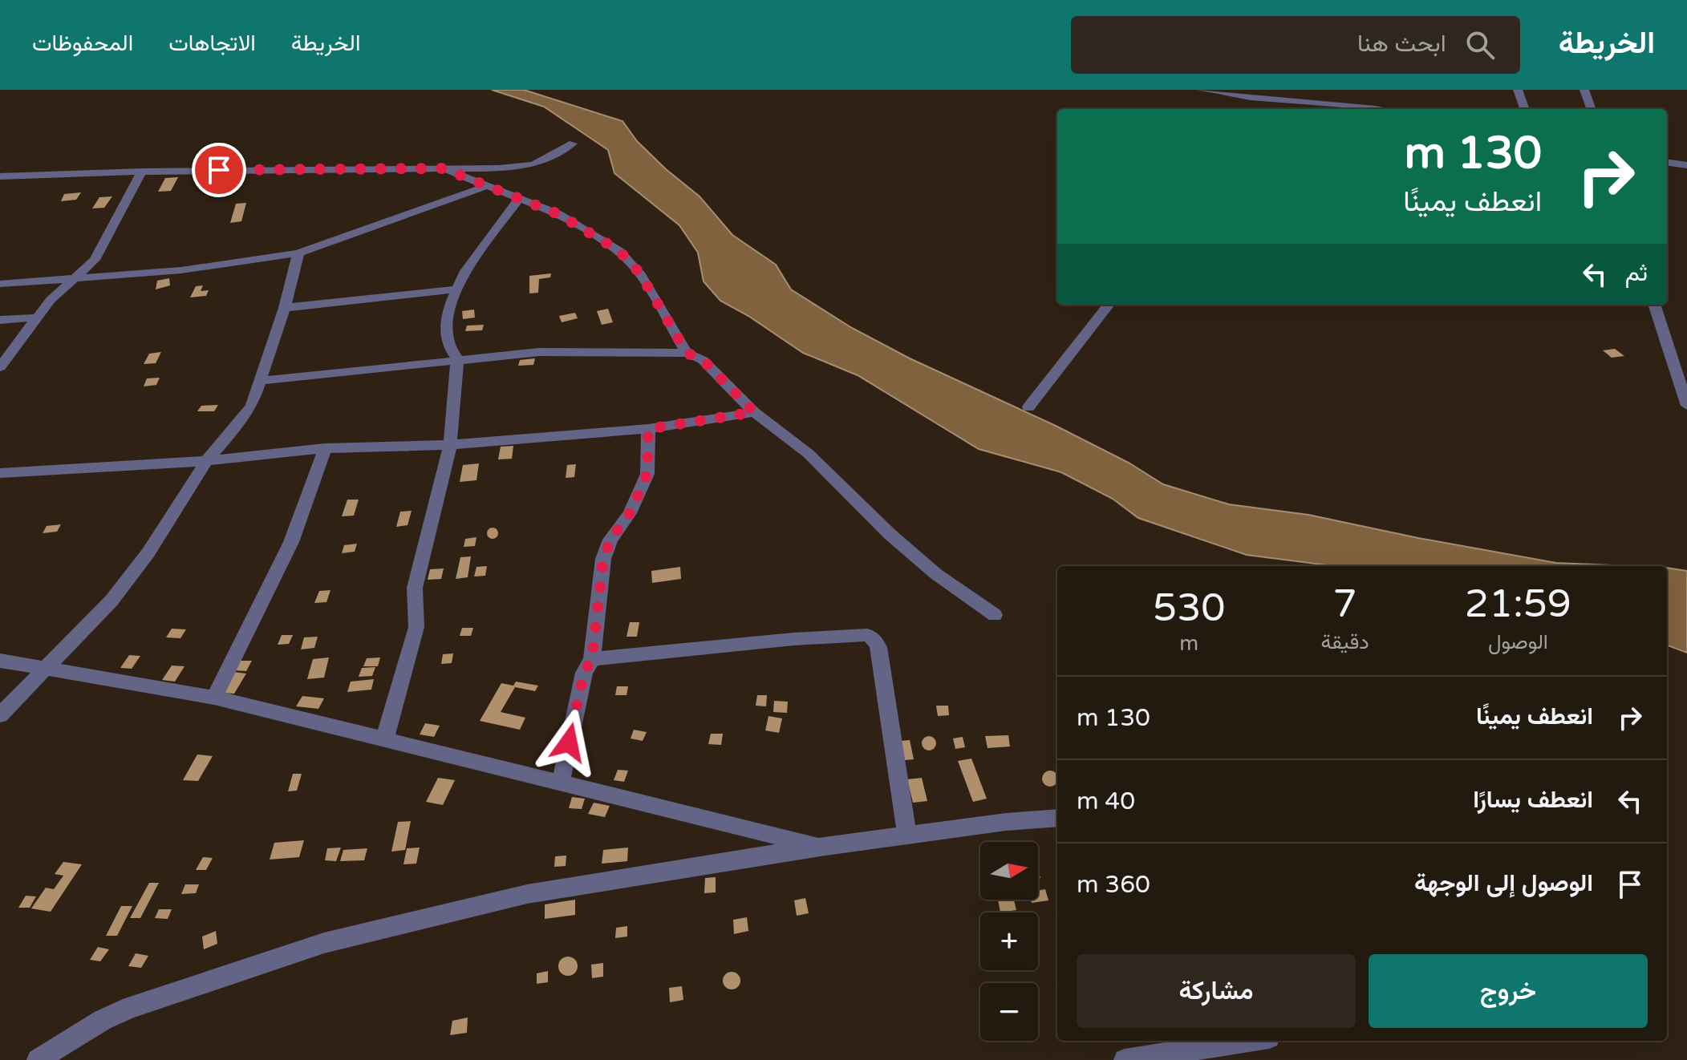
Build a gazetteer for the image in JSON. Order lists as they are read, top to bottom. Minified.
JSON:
{"north":"right","page":{"header":"الخريطة","search":"ابحث هنا","nav":["الخريطة","الاتجاهات","المحفوظات"],"turn":["130 m","انعطف يمينًا"],"then":"ثم","eta":["21:59","الوصول","7","دقيقة","530","m"],"list":[{"name":"انعطف يمينًا","value":"130 m"},{"name":"انعطف يسارًا","value":"40 m"},{"name":"الوصول إلى الوجهة","value":"360 m"}],"map_buttons":["+","−"],"buttons":["خروج","مشاركة"]}}
